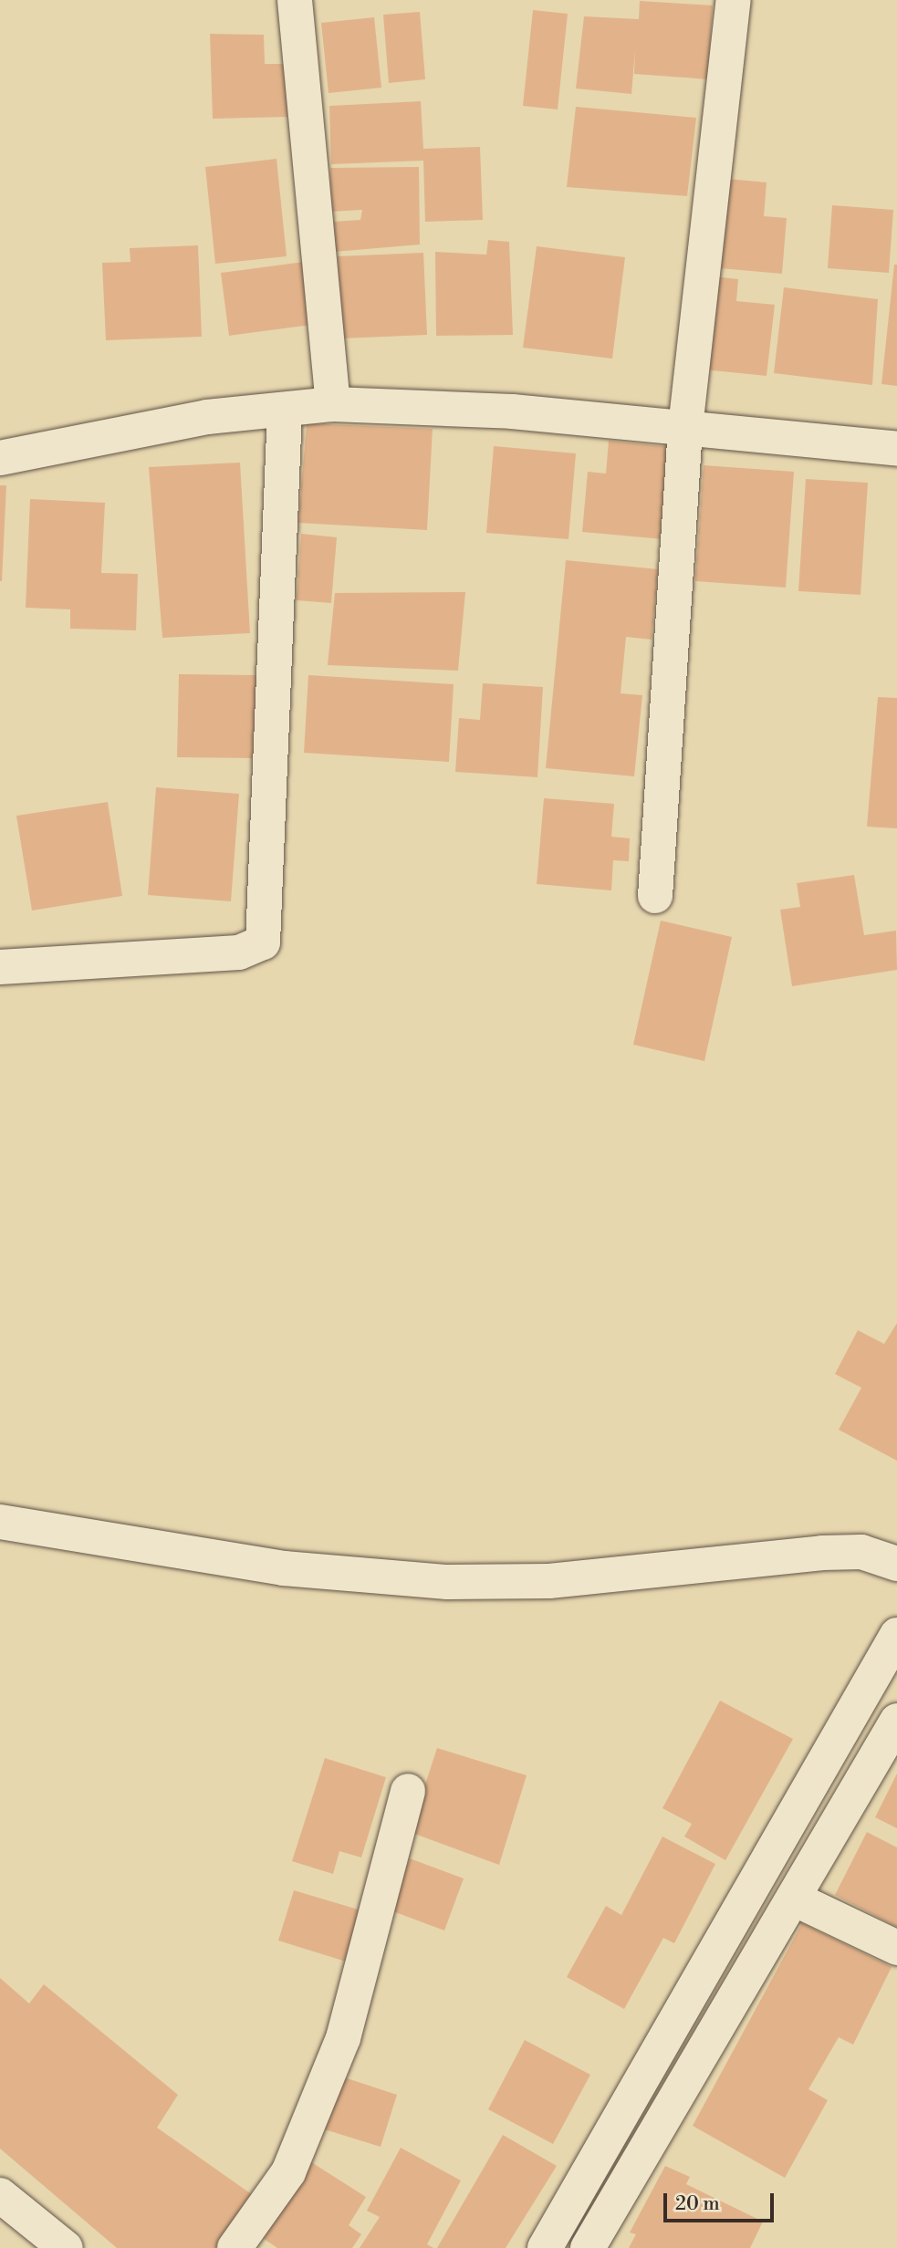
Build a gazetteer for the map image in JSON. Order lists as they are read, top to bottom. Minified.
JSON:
{"scale_bar":"20 m"}
